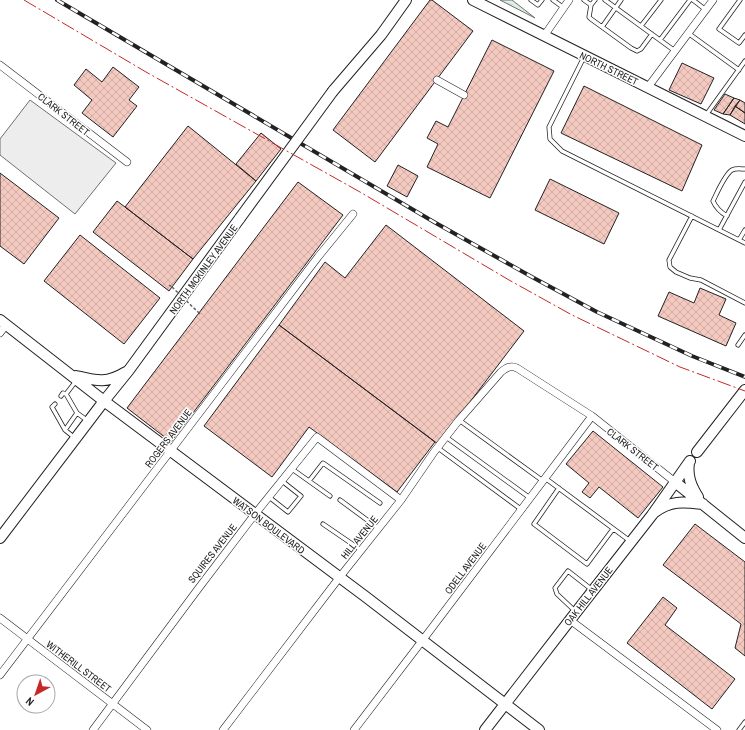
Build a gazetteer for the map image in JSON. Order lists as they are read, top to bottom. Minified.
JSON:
{"streets":{"street":["NORTH STREET","CLARK STREET","NORTH MCKINLEY AVENUE","ROGERS AVENUE","WATSON BOULEVARD","HILL AVENUE","SQUIRES AVENUE","ODELL AVENUE","OAK HILL AVENUE","WITHERILL STREET"]},"crossings":[["CLARK STREET","HILL AVENUE"],["CLARK STREET","ODELL AVENUE"],["CLARK STREET","OAK HILL AVENUE"],["NORTH MCKINLEY AVENUE","WATSON BOULEVARD"],["ROGERS AVENUE","WATSON BOULEVARD"],["ROGERS AVENUE","WITHERILL STREET"],["WATSON BOULEVARD","HILL AVENUE"],["WATSON BOULEVARD","SQUIRES AVENUE"],["WATSON BOULEVARD","ODELL AVENUE"],["WATSON BOULEVARD","OAK HILL AVENUE"],["HILL AVENUE","SQUIRES AVENUE"],["SQUIRES AVENUE","WITHERILL STREET"]],"north":"bottom left"}
